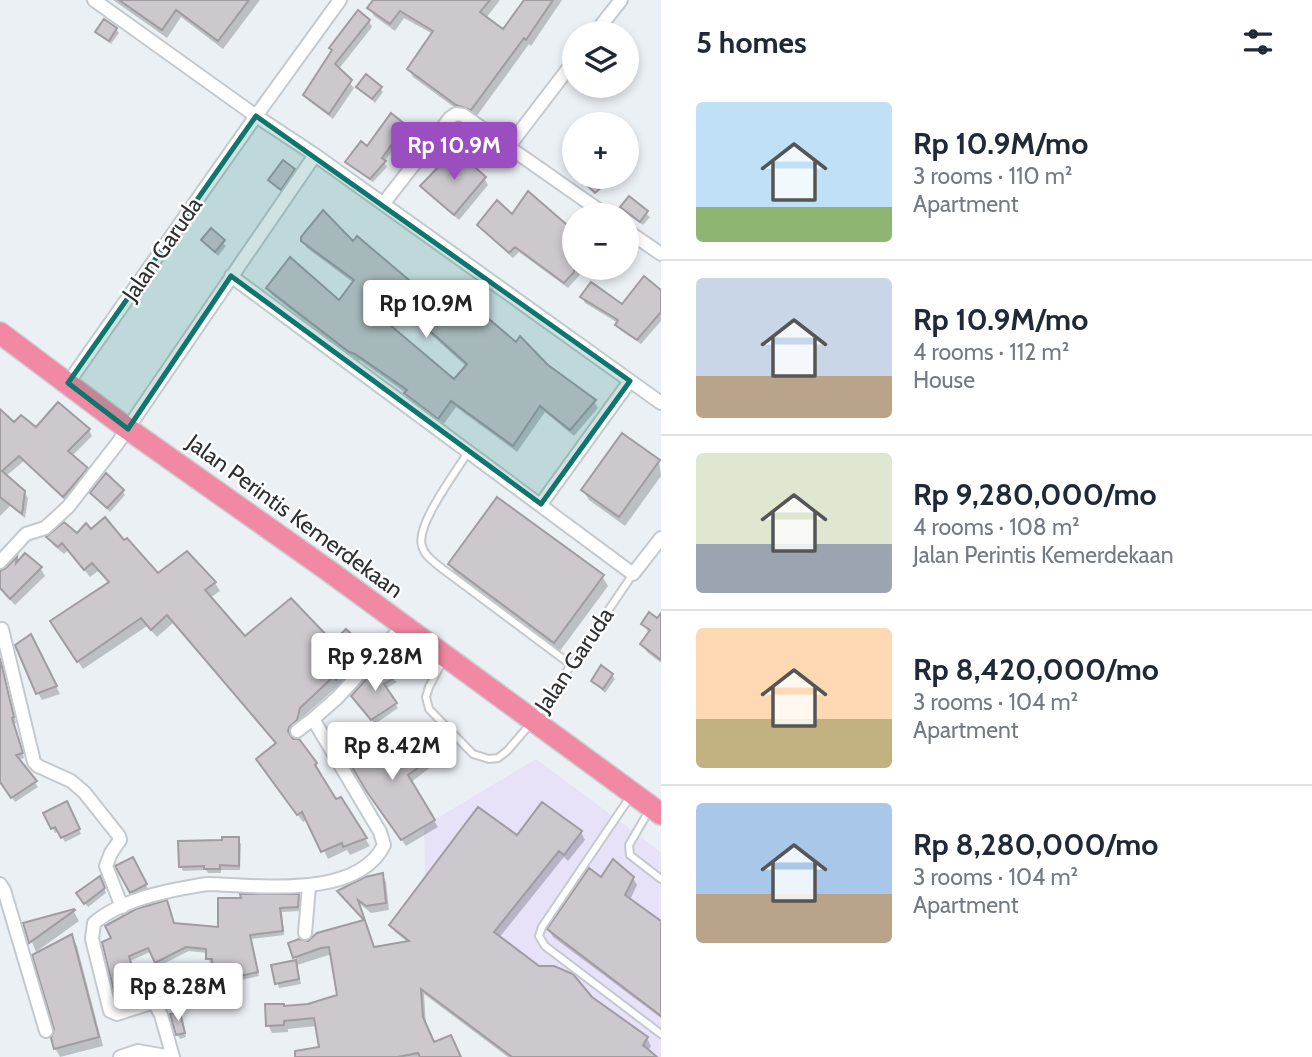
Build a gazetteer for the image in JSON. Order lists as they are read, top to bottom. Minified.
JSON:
{"streets":{"highway":["Jalan Perintis Kemerdekaan"],"street":["Jalan Garuda"]},"crossings":[["Jalan Garuda","Jalan Perintis Kemerdekaan"]],"page":{"heading":"5 homes","map_buttons":["+","−"],"list":[{"name":"Rp 10.9M/mo","note":"3 rooms · 110 m² · Apartment"},{"name":"Rp 10.9M/mo","note":"4 rooms · 112 m² · House"},{"name":"Rp 9,280,000/mo","note":"4 rooms · 108 m² · Jalan Perintis Kemerdekaan"},{"name":"Rp 8,420,000/mo","note":"3 rooms · 104 m² · Apartment"},{"name":"Rp 8,280,000/mo","note":"3 rooms · 104 m² · Apartment"}],"price":["Rp 10.9M","Rp 10.9M","Rp 9.28M","Rp 8.42M","Rp 8.28M"]}}
